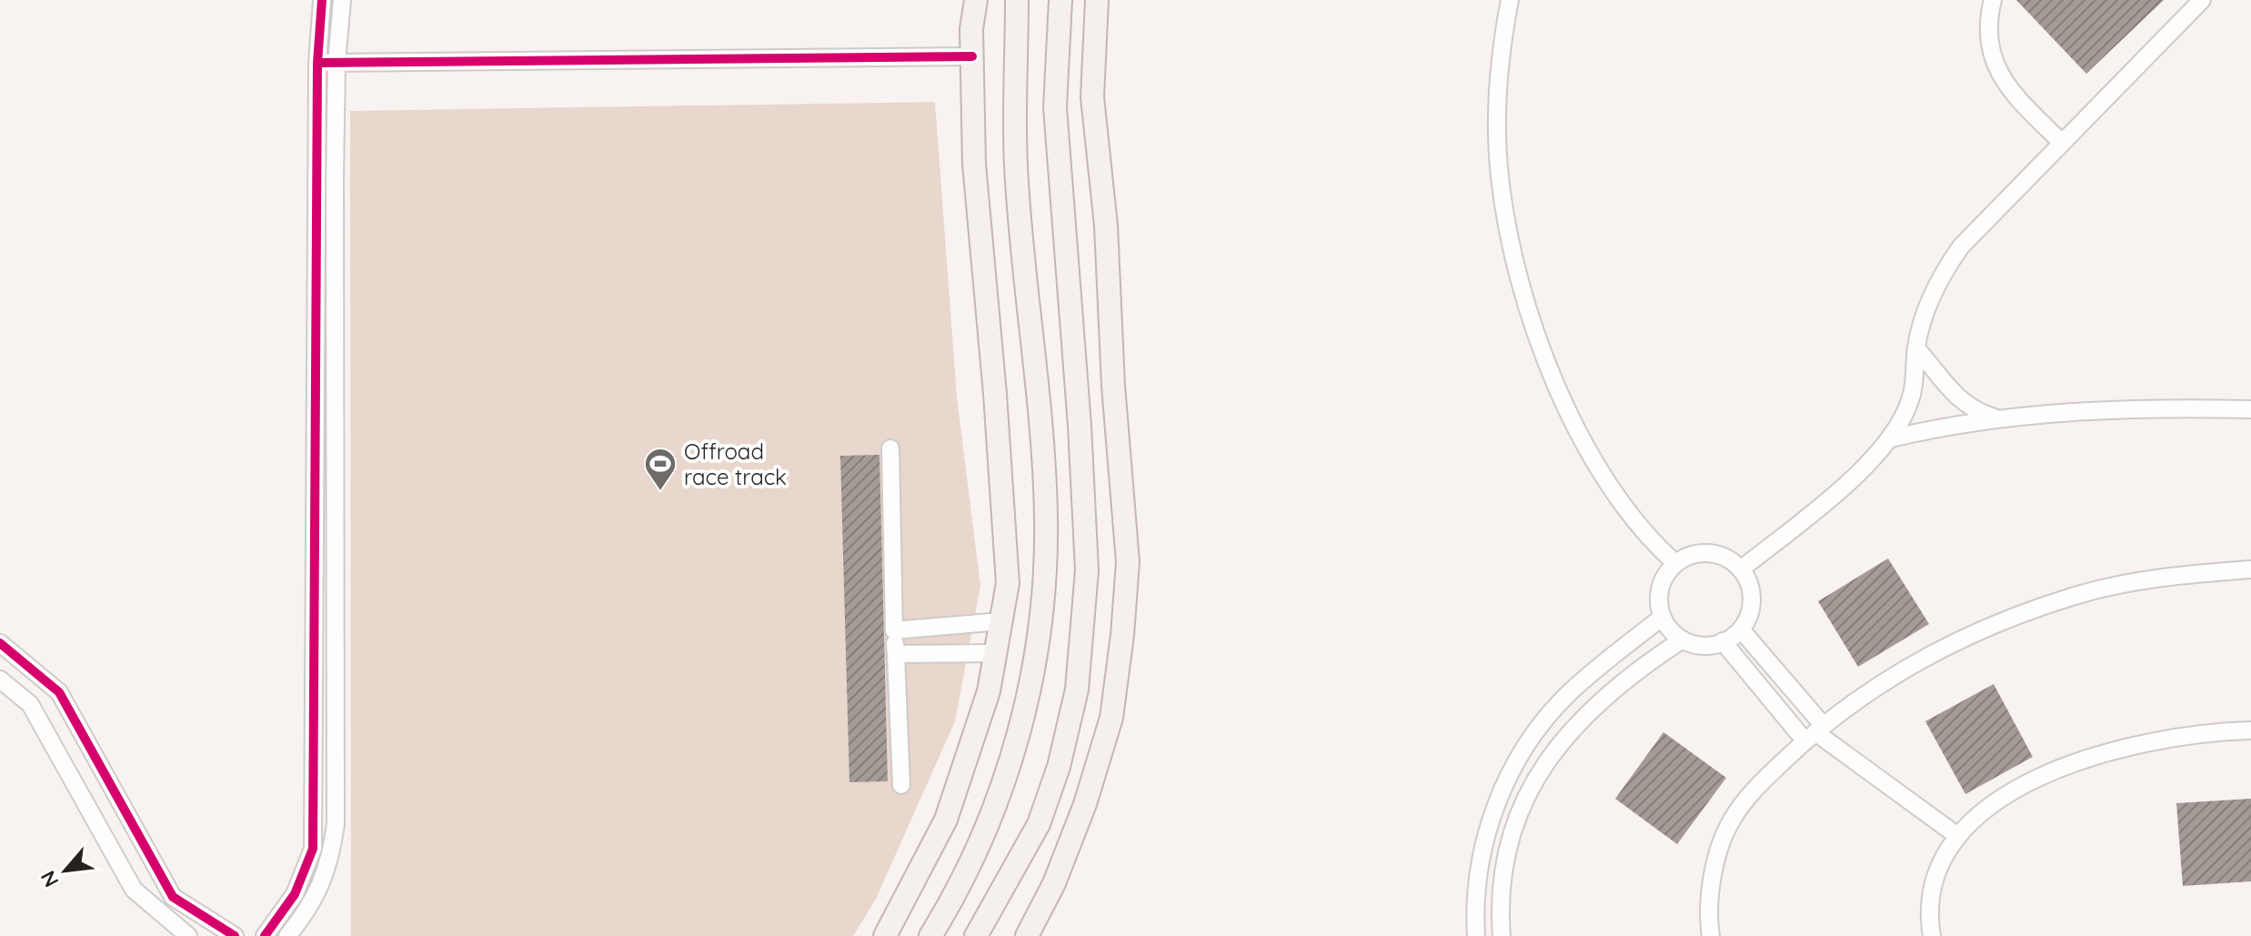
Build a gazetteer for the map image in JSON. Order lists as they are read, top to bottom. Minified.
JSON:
{"places":{"sports":["Offroad race track"]},"north":"bottom left"}
